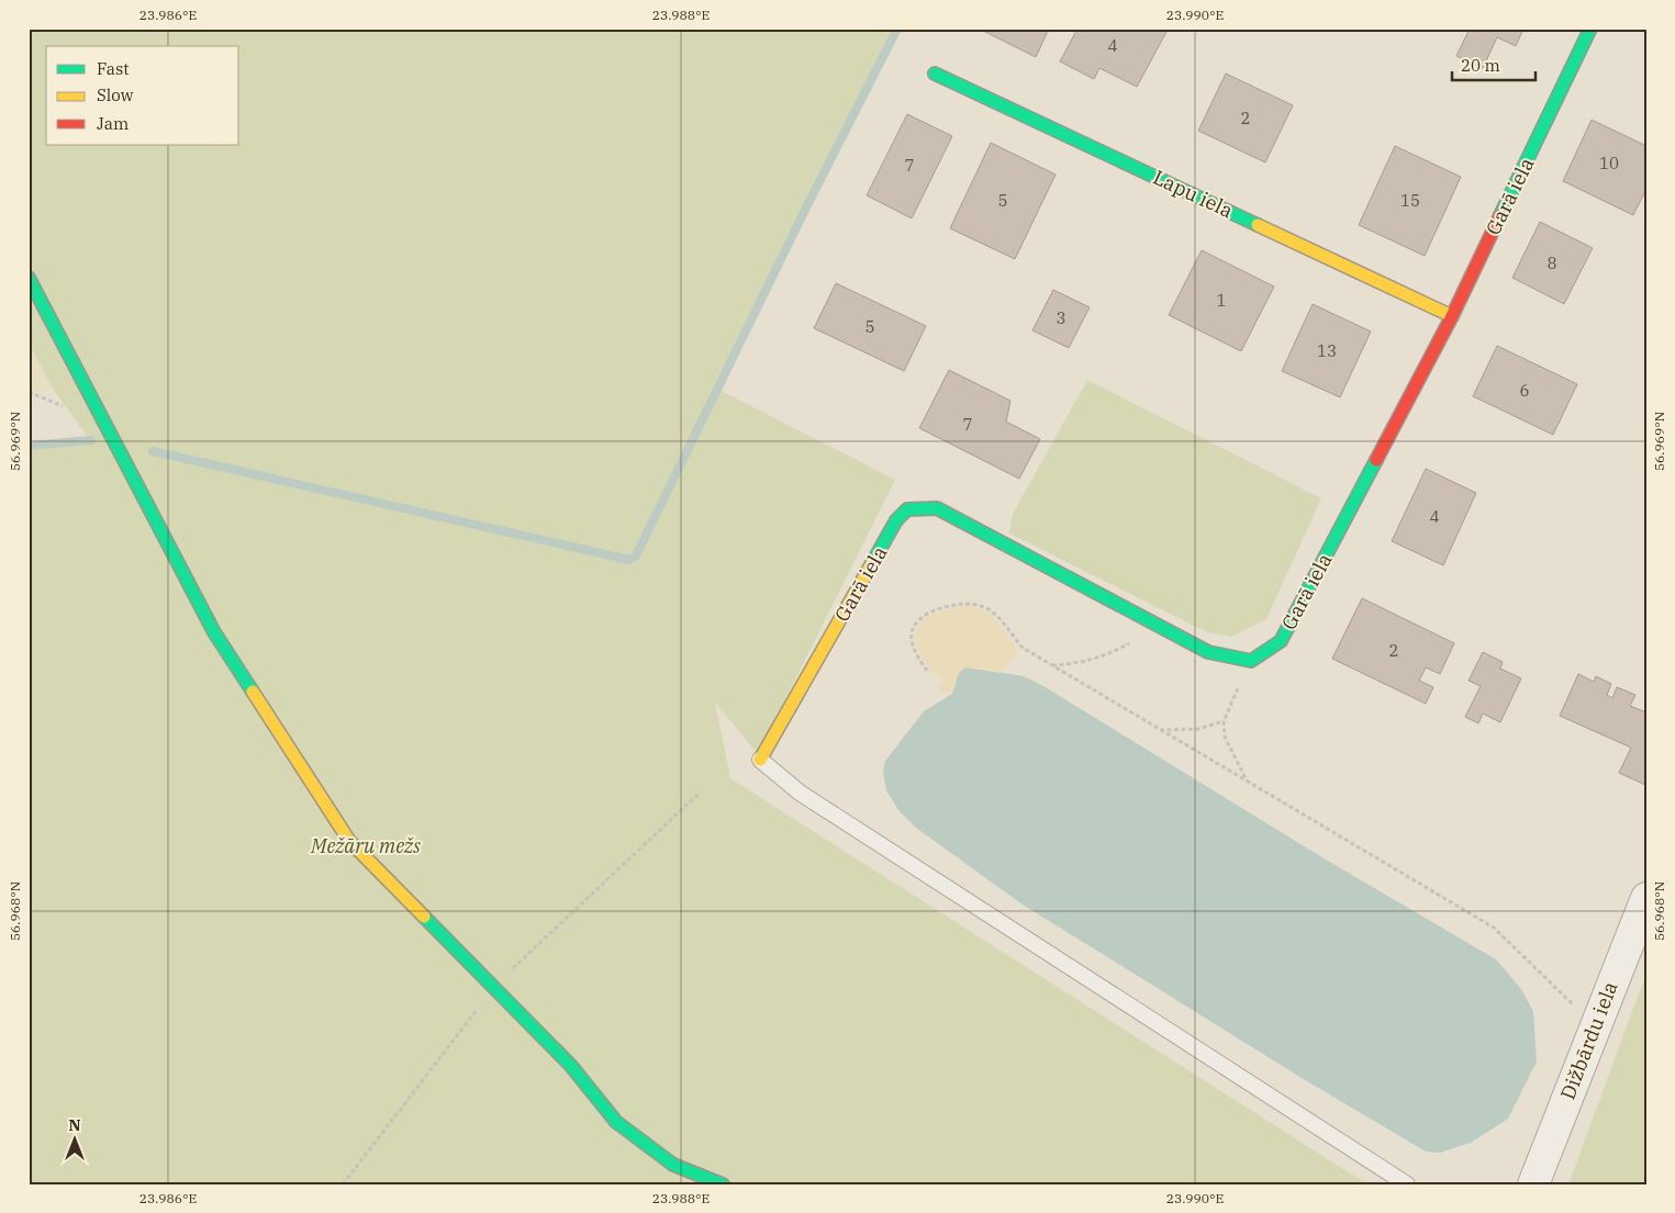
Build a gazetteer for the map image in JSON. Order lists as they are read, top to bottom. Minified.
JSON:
{"streets":{"street":["Lapu iela","Garā iela","Dižbārdu iela"]},"crossings":[["Lapu iela","Garā iela"]],"parks":["Mežāru mežs"],"house_numbers":["4","2","10","7","5","15","8","1","3","5","13","6","7","4","2"],"legend":["Fast","Slow","Jam"],"scale_bar":"20 m","north":"top","coordinates":["23.986°E","23.988°E","23.990°E","56.969°N","56.968°N"]}
